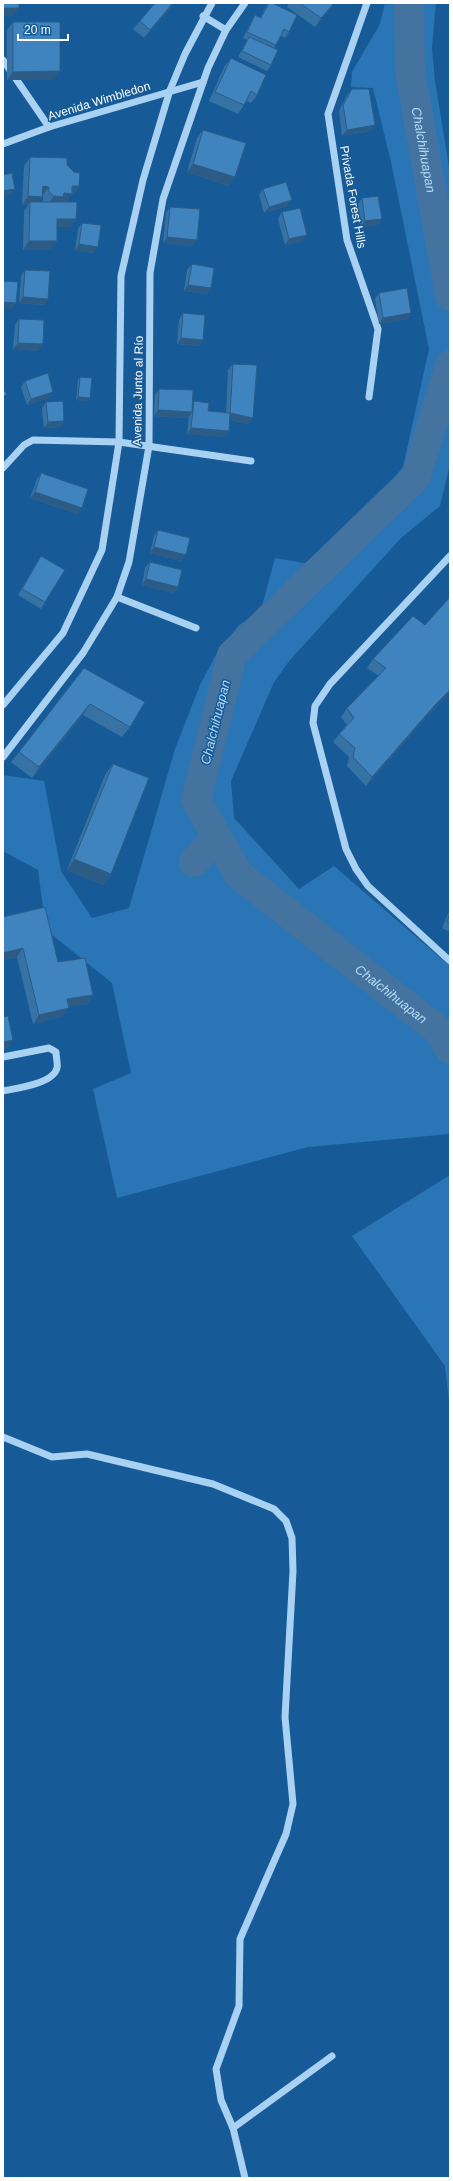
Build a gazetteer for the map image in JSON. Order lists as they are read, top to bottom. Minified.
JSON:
{"streets":{"street":["Avenida Wimbledon","Privada Forest Hills","Avenida Junto al Río"]},"crossings":[["Avenida Wimbledon","Avenida Junto al Río"]],"water":["Chalchihuapan"],"scale_bar":"20 m"}
